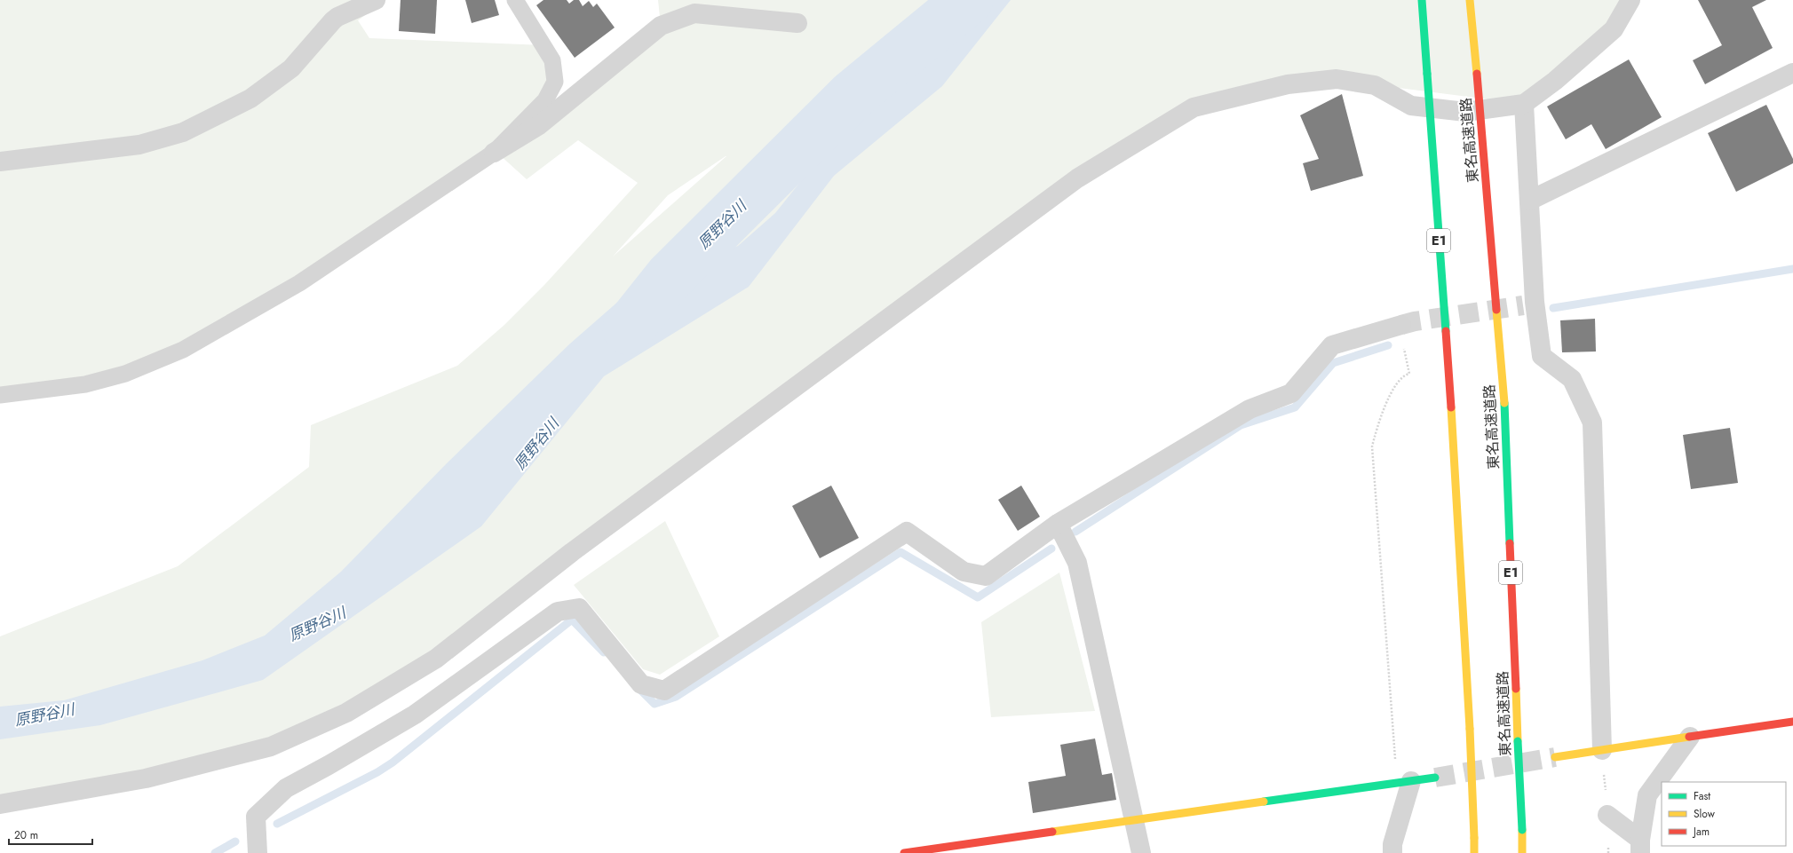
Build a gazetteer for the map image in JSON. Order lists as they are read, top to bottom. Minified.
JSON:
{"streets":{"main road":["東名高速道路","E1"]},"water":["原野谷川"],"legend":["Fast","Slow","Jam"],"scale_bar":"20 m"}
